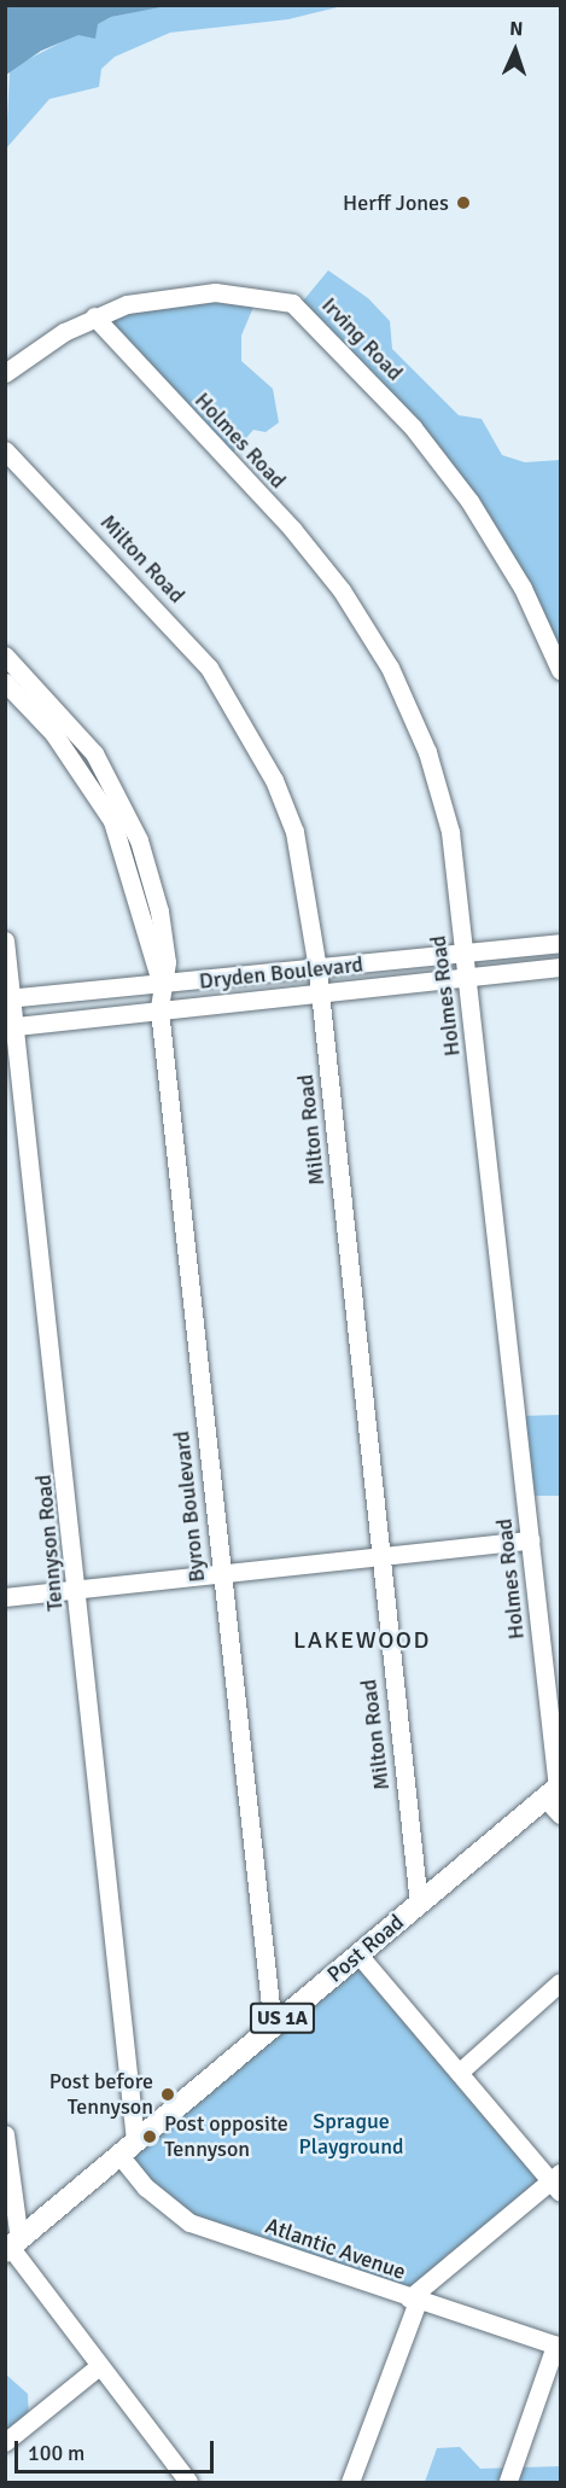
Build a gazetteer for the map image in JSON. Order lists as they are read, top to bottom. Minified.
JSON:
{"streets":{"main road":["Post Road","US 1A"],"street":["Irving Road","Holmes Road","Milton Road","Dryden Boulevard","Byron Boulevard","Tennyson Road","Atlantic Avenue"]},"crossings":[["Irving Road","Holmes Road"],["Holmes Road","Dryden Boulevard"],["Holmes Road","Post Road"],["Milton Road","Dryden Boulevard"],["Milton Road","Post Road"],["Dryden Boulevard","Byron Boulevard"],["Dryden Boulevard","Tennyson Road"],["Byron Boulevard","Post Road"],["Tennyson Road","Post Road"],["Tennyson Road","Atlantic Avenue"],["Post Road","Atlantic Avenue"]],"districts":["LAKEWOOD"],"parks":["Sprague Playground"],"places":["Herff Jones","Post before Tennyson","Post opposite Tennyson"],"scale_bar":"100 m","north":"top"}
